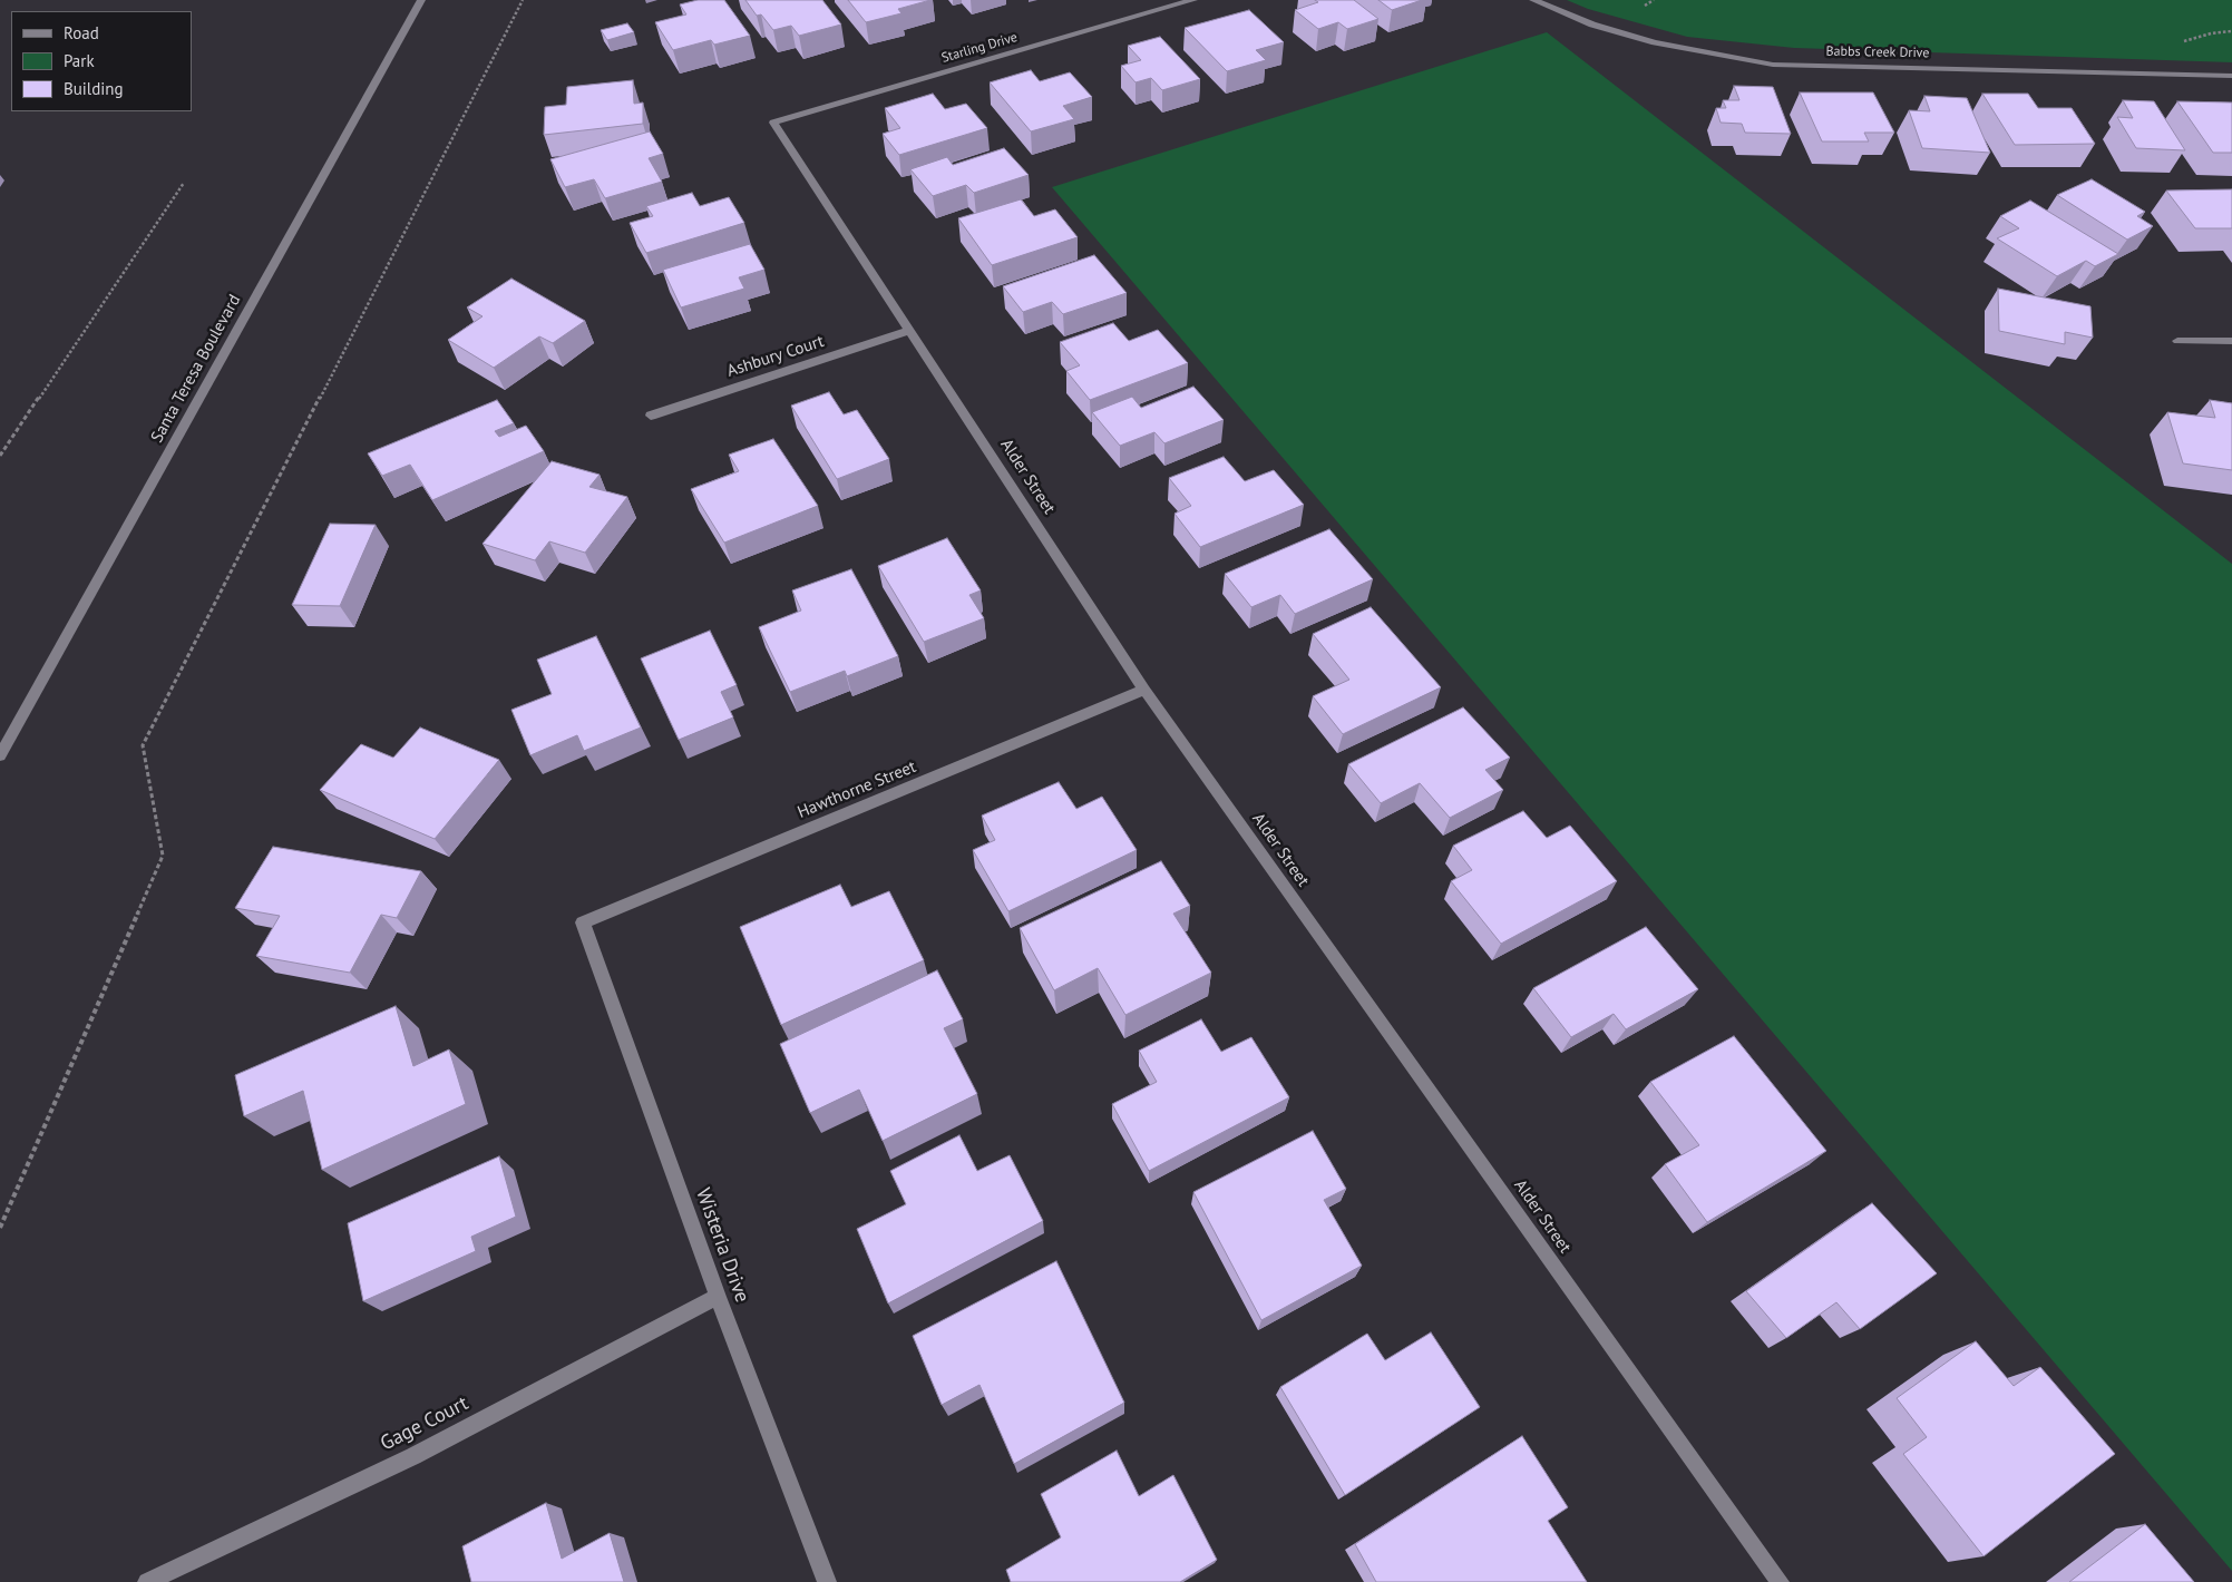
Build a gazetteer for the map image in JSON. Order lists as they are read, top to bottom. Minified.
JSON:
{"streets":{"street":["Starling Drive","Babbs Creek Drive","Ashbury Court","Santa Teresa Boulevard","Alder Street","Hawthorne Street","Wisteria Drive","Gage Court"]},"crossings":[["Starling Drive","Alder Street"],["Ashbury Court","Alder Street"],["Alder Street","Hawthorne Street"],["Hawthorne Street","Wisteria Drive"],["Wisteria Drive","Gage Court"]],"legend":["Road","Park","Building"]}
